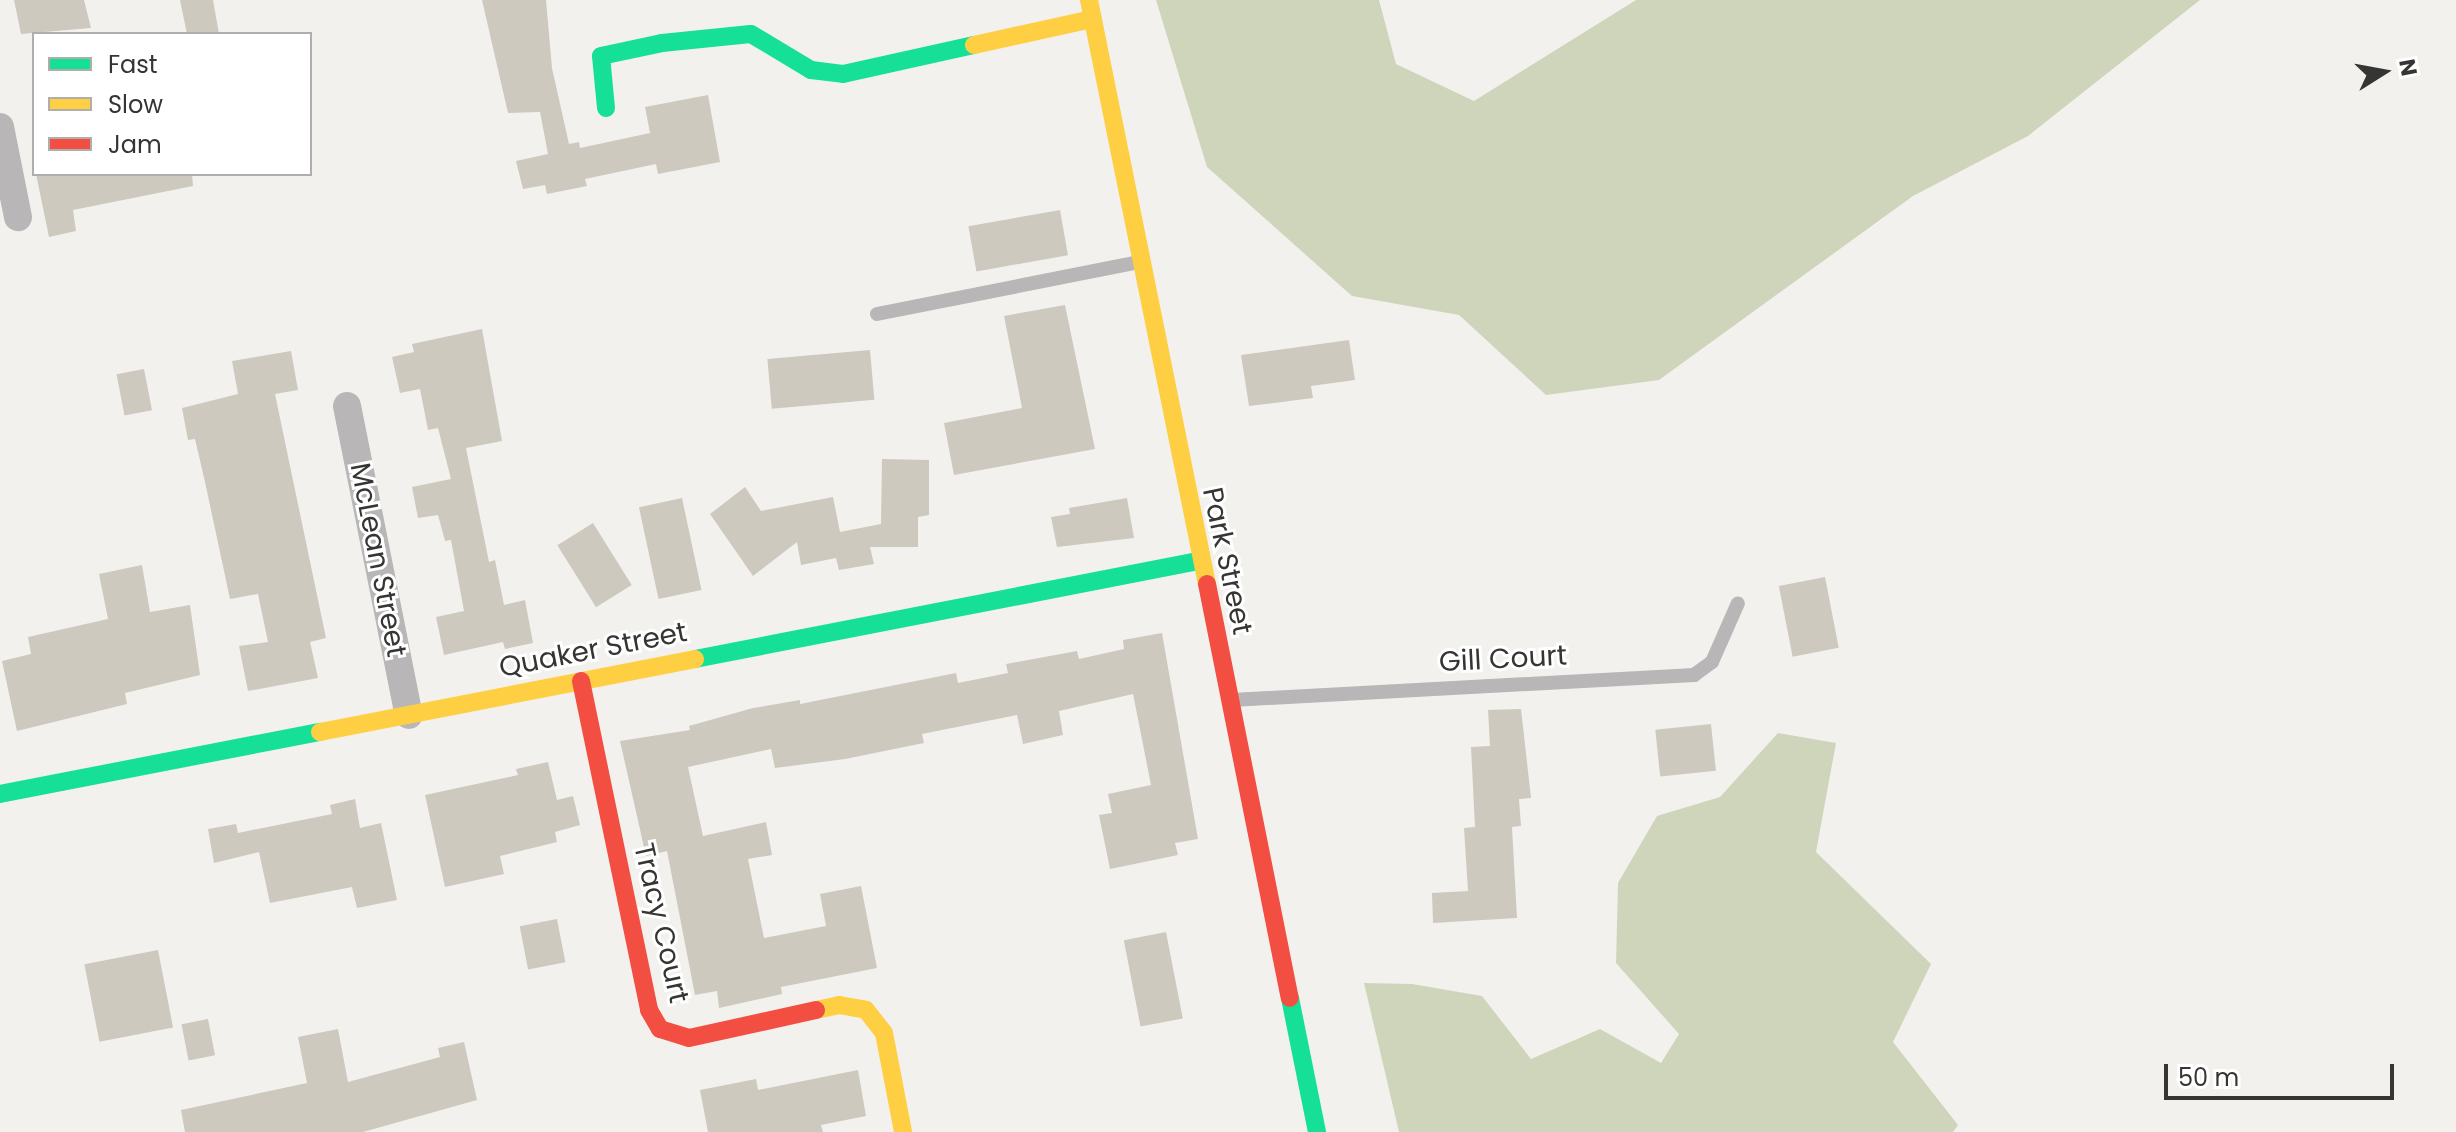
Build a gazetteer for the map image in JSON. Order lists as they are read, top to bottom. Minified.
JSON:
{"streets":{"street":["McLean Street","Park Street","Quaker Street","Tracy Court"],"lane":["Gill Court"]},"crossings":[["McLean Street","Quaker Street"],["Park Street","Quaker Street"],["Park Street","Gill Court"],["Quaker Street","Tracy Court"]],"legend":["Fast","Slow","Jam"],"scale_bar":"50 m","north":"right"}
